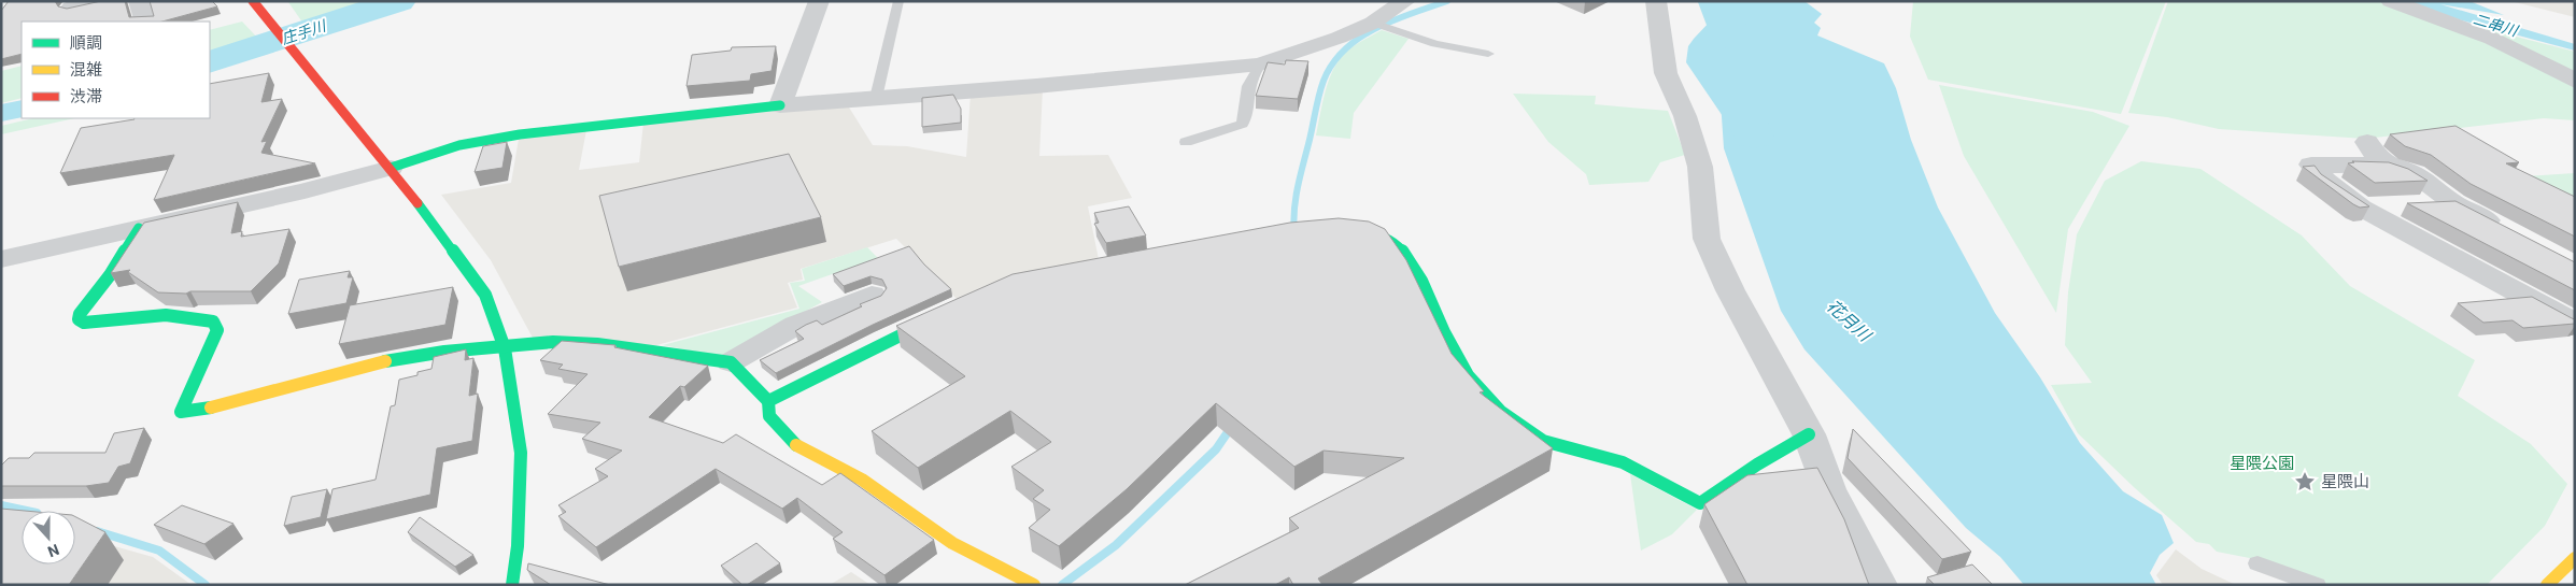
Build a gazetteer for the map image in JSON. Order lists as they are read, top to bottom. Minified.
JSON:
{"water":["二串川","庄手川","花月川"],"parks":["星隈公園"],"places":{"place":["星隈山"]},"legend":["順調","混雑","渋滞"],"north":"bottom"}
